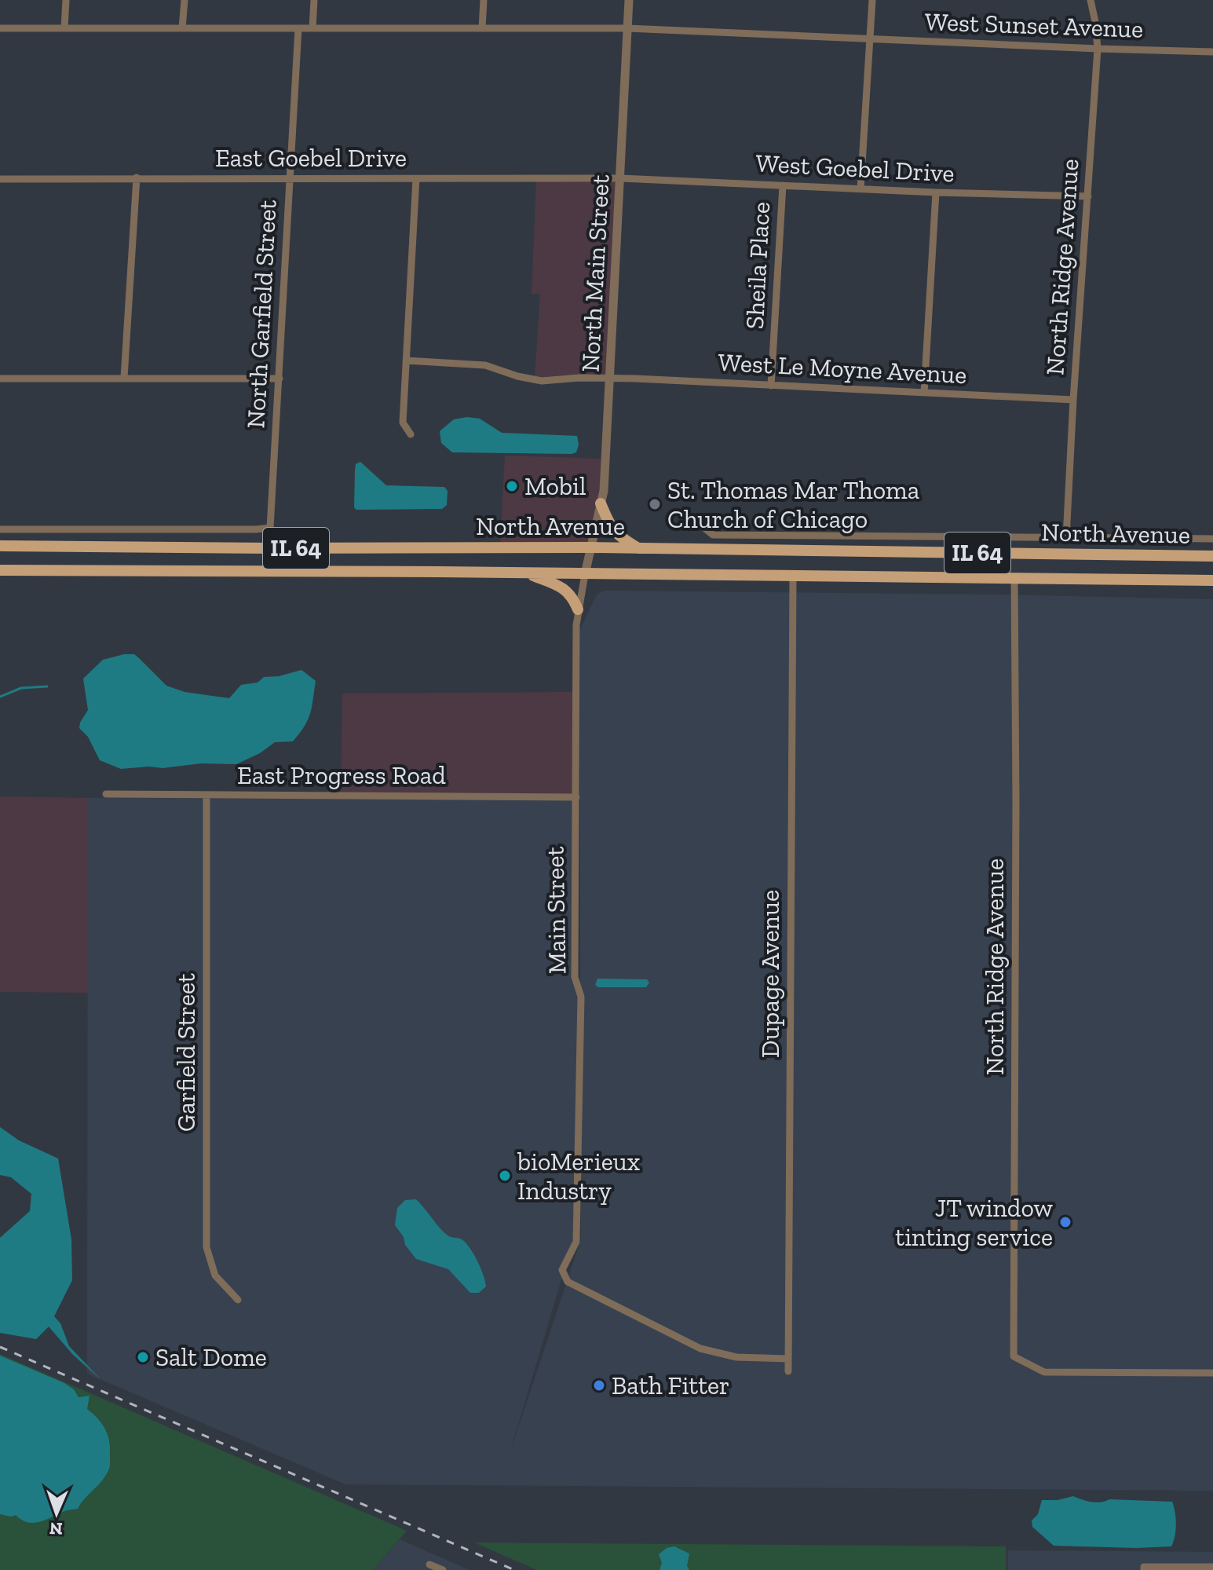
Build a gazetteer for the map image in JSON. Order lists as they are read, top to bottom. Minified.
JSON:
{"streets":{"main road":["North Avenue","IL 64"],"street":["West Sunset Avenue","East Goebel Drive","West Goebel Drive","Sheila Place","North Ridge Avenue","North Main Street","North Garfield Street","West Le Moyne Avenue","East Progress Road","Main Street","Dupage Avenue","Garfield Street"]},"crossings":[["West Sunset Avenue","North Ridge Avenue"],["West Sunset Avenue","North Main Street"],["West Sunset Avenue","North Garfield Street"],["East Goebel Drive","West Goebel Drive"],["East Goebel Drive","North Main Street"],["East Goebel Drive","North Garfield Street"],["West Goebel Drive","Sheila Place"],["West Goebel Drive","North Ridge Avenue"],["West Goebel Drive","North Main Street"],["Sheila Place","West Le Moyne Avenue"],["North Ridge Avenue","West Le Moyne Avenue"],["North Ridge Avenue","North Avenue"],["North Main Street","West Le Moyne Avenue"],["North Main Street","North Avenue"],["North Main Street","Main Street"],["North Avenue","Main Street"],["North Avenue","Dupage Avenue"],["East Progress Road","Main Street"],["East Progress Road","Garfield Street"],["Main Street","Dupage Avenue"]],"places":["Mobil","St. Thomas Mar Thoma Church of Chicago","bioMerieux Industry","JT window tinting service","Salt Dome","Bath Fitter"],"north":"bottom"}
